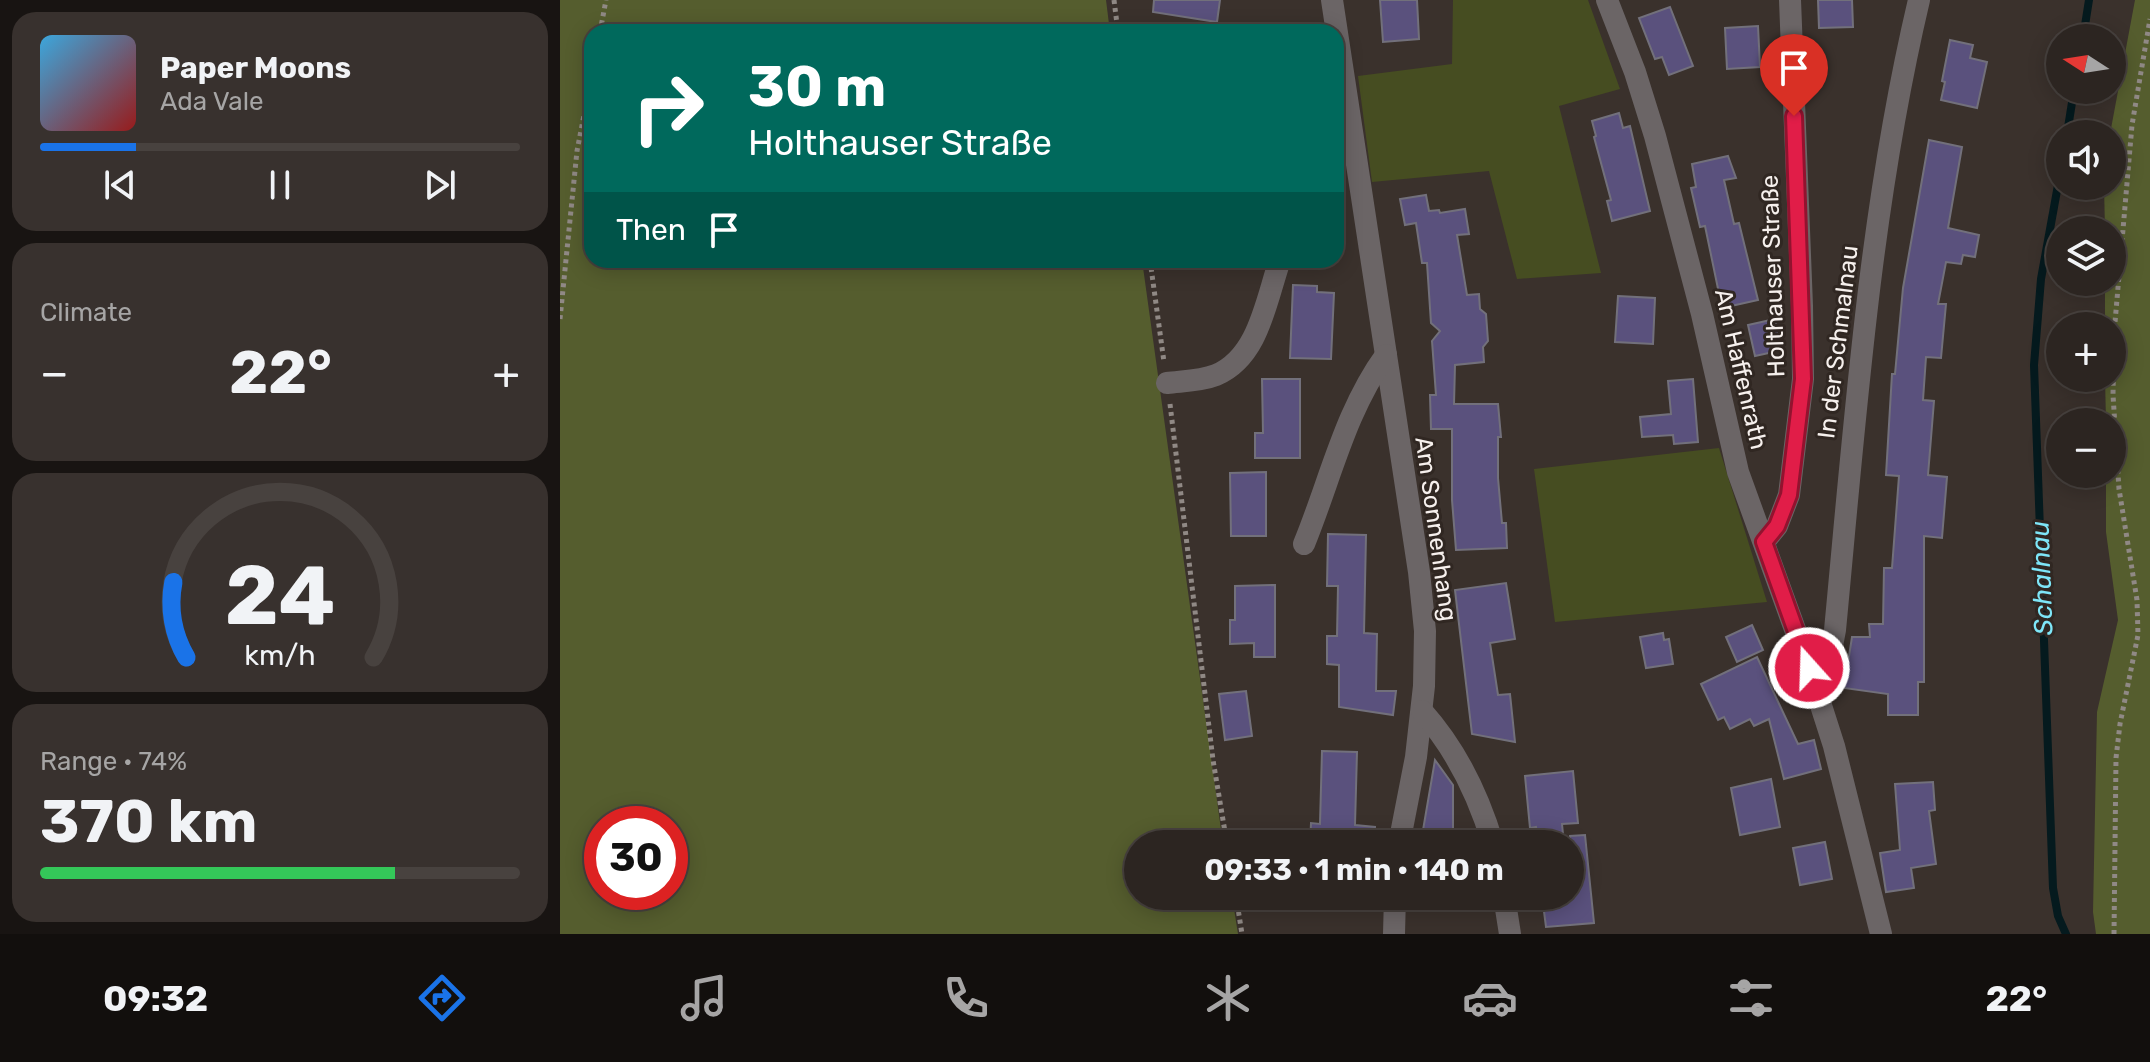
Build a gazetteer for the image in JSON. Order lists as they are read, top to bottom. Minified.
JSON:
{"streets":{"street":["Holthauser Straße","In der Schmalnau","Am Haffenrath","Am Sonnenhang"]},"crossings":[["Holthauser Straße","Am Haffenrath"],["In der Schmalnau","Am Haffenrath"]],"water":["Schalnau"],"north":"left","page":{"map_buttons":["+","−"],"turn":["30 m","Holthauser Straße"],"song":["Paper Moons","Ada Vale"],"then":"Then","tile":["Climate",["Range · 74%","370 km"]],"heat":["−","22°","+"],"limit":"30","trip":"09:33 · 1 min · 140 m","tabs":["09:32","22°"],"gauge":["24","km/h"]}}
